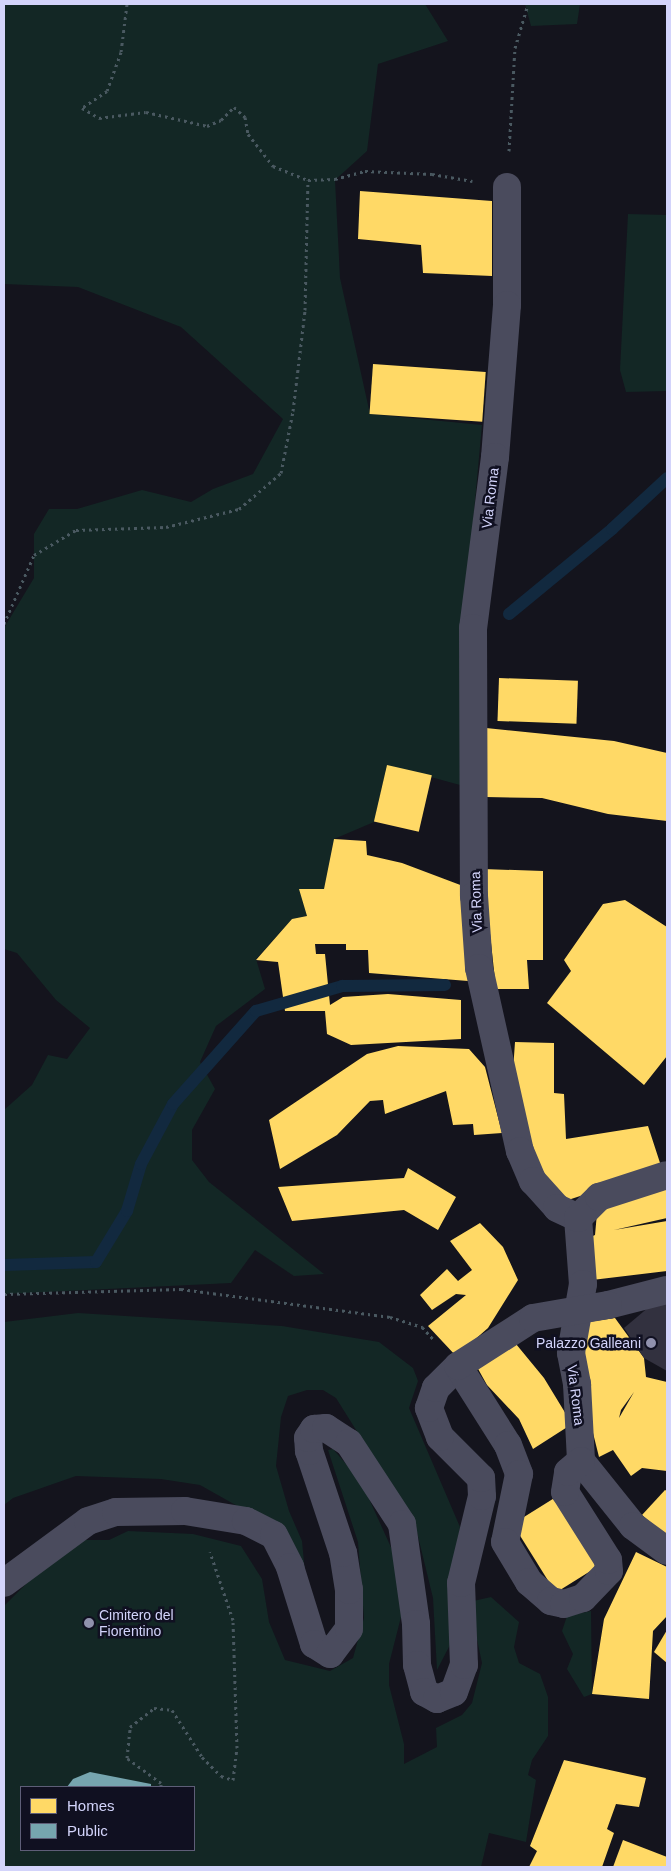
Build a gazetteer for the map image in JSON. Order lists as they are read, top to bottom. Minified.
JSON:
{"streets":{"street":["Via Roma"]},"places":["Palazzo Galleani","Cimitero del Fiorentino"],"legend":["Homes","Public"]}
